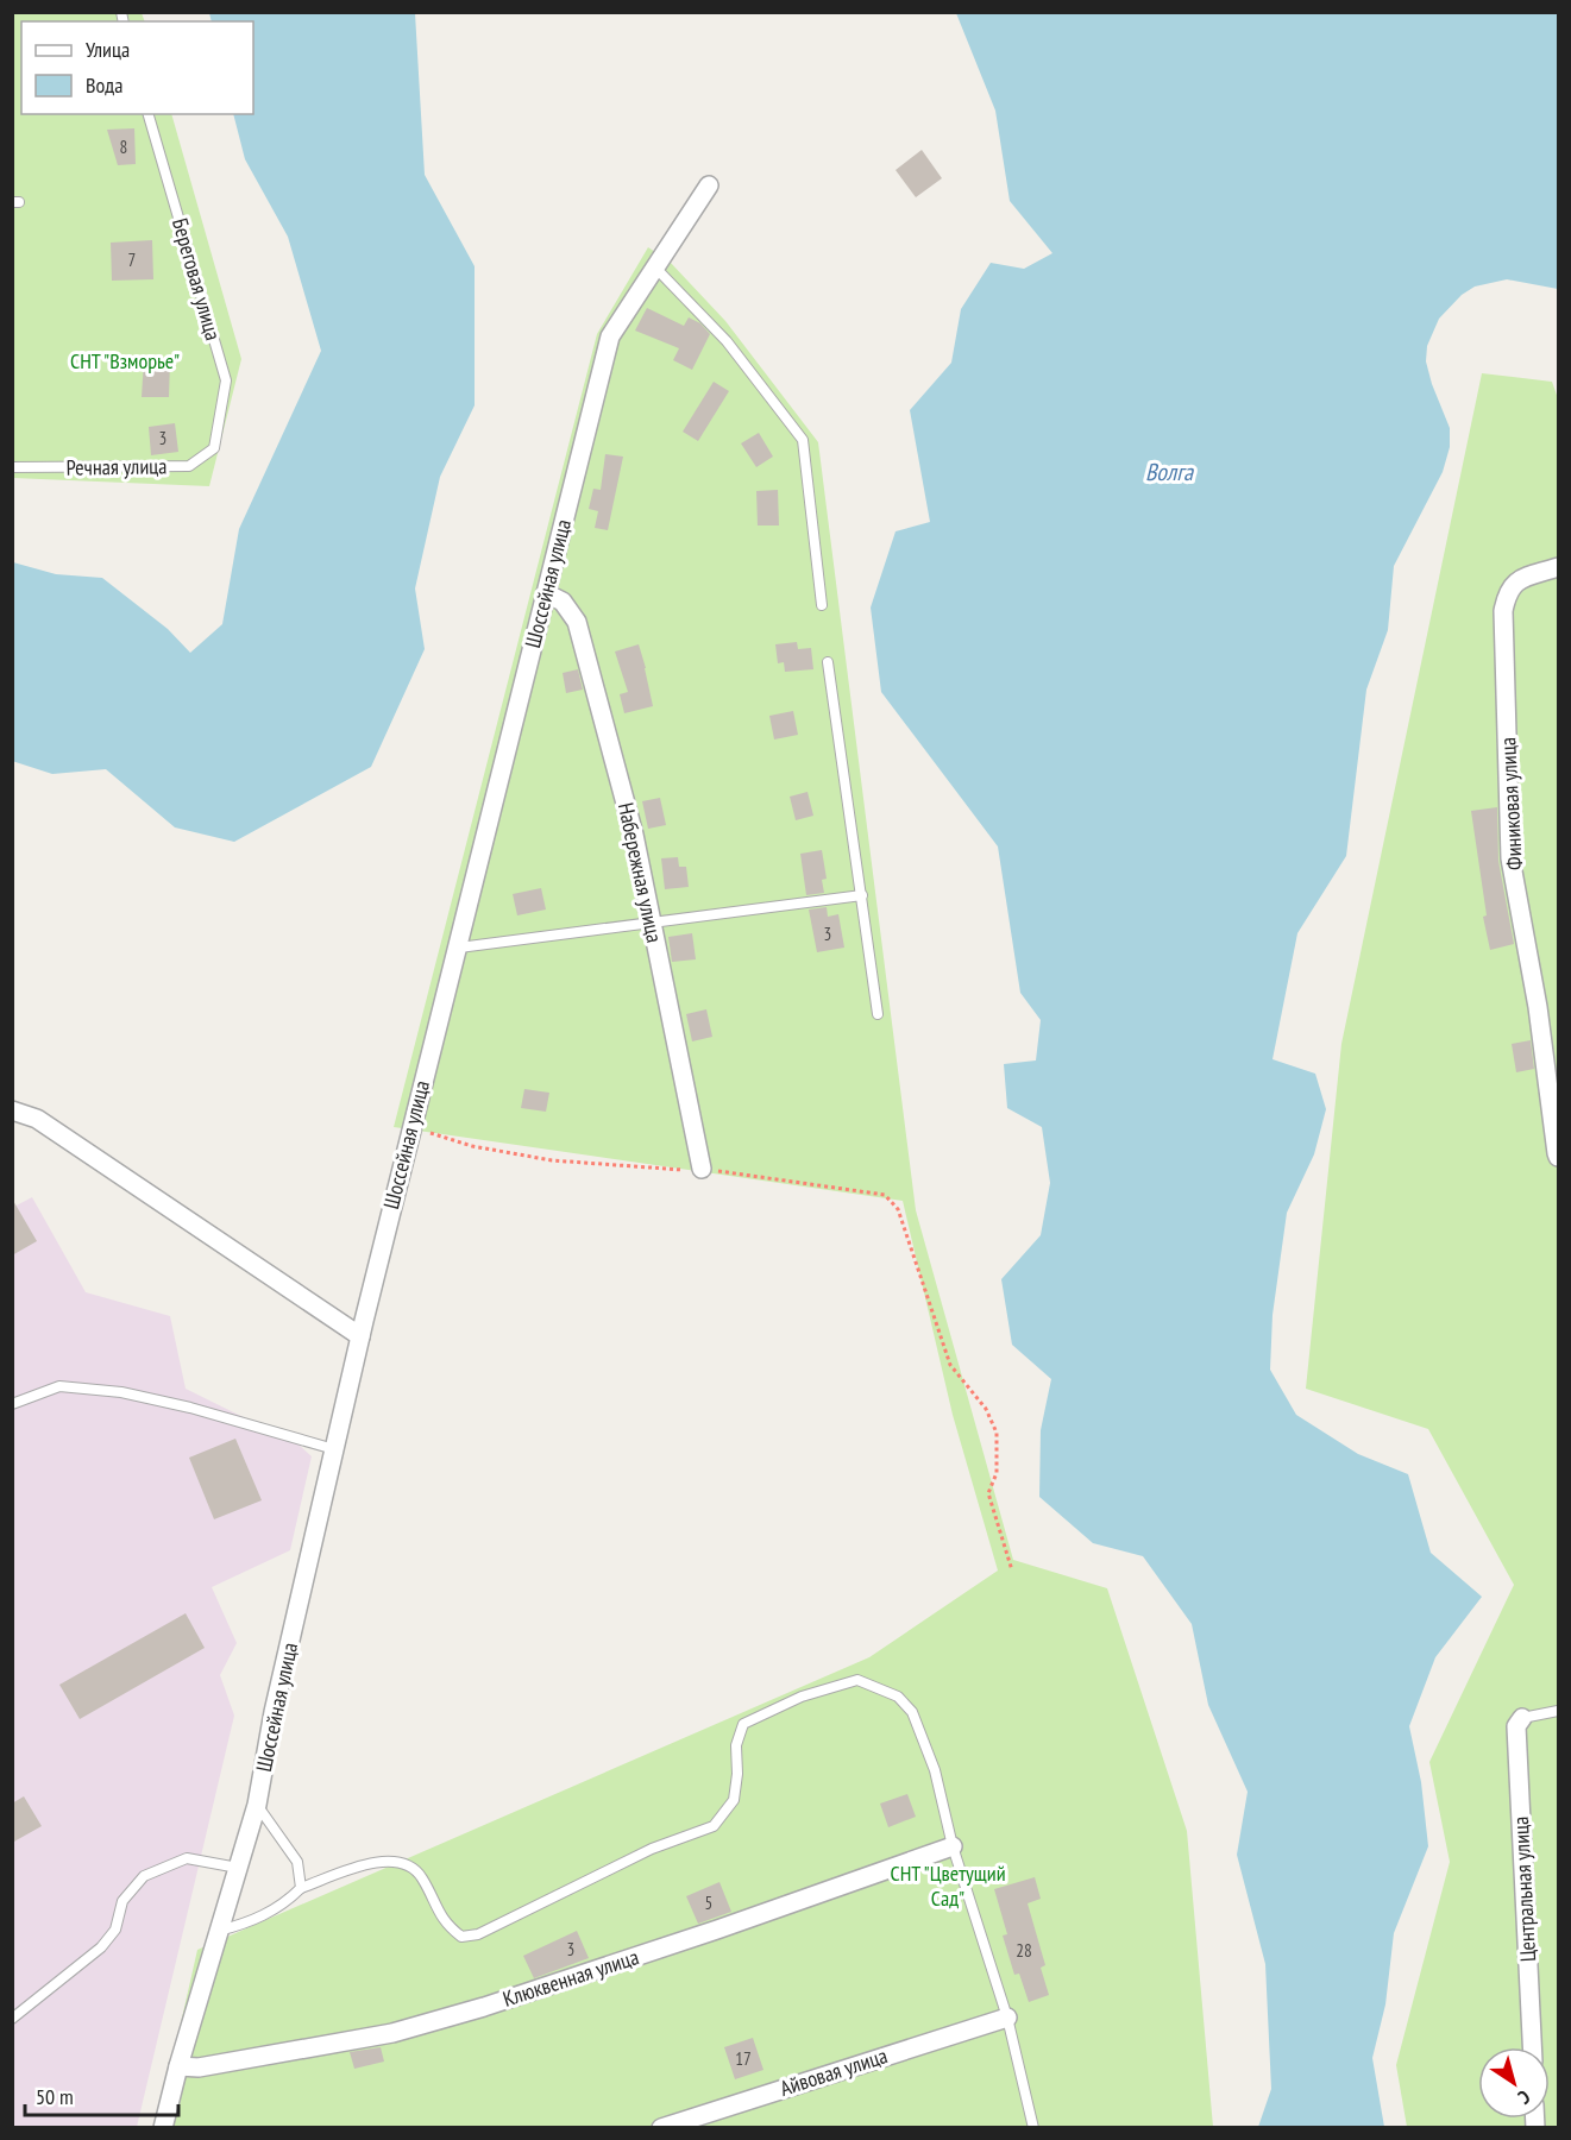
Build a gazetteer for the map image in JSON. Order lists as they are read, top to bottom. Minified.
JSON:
{"streets":{"street":["Шоссейная улица","Финиковая улица","Набережная улица","Центральная улица","Клюквенная улица","Айвовая улица"],"lane":["Береговая улица","Речная улица"]},"crossings":[["Береговая улица","Речная улица"],["Шоссейная улица","Набережная улица"],["Шоссейная улица","Клюквенная улица"]],"water":["Волга"],"parks":["СНТ \"Взморье\"","СНТ \"Цветущий Сад\""],"house_numbers":["8","7","3","3","5","3","28","17"],"legend":["Улица","Вода"],"scale_bar":"50 m","north":"bottom right"}
